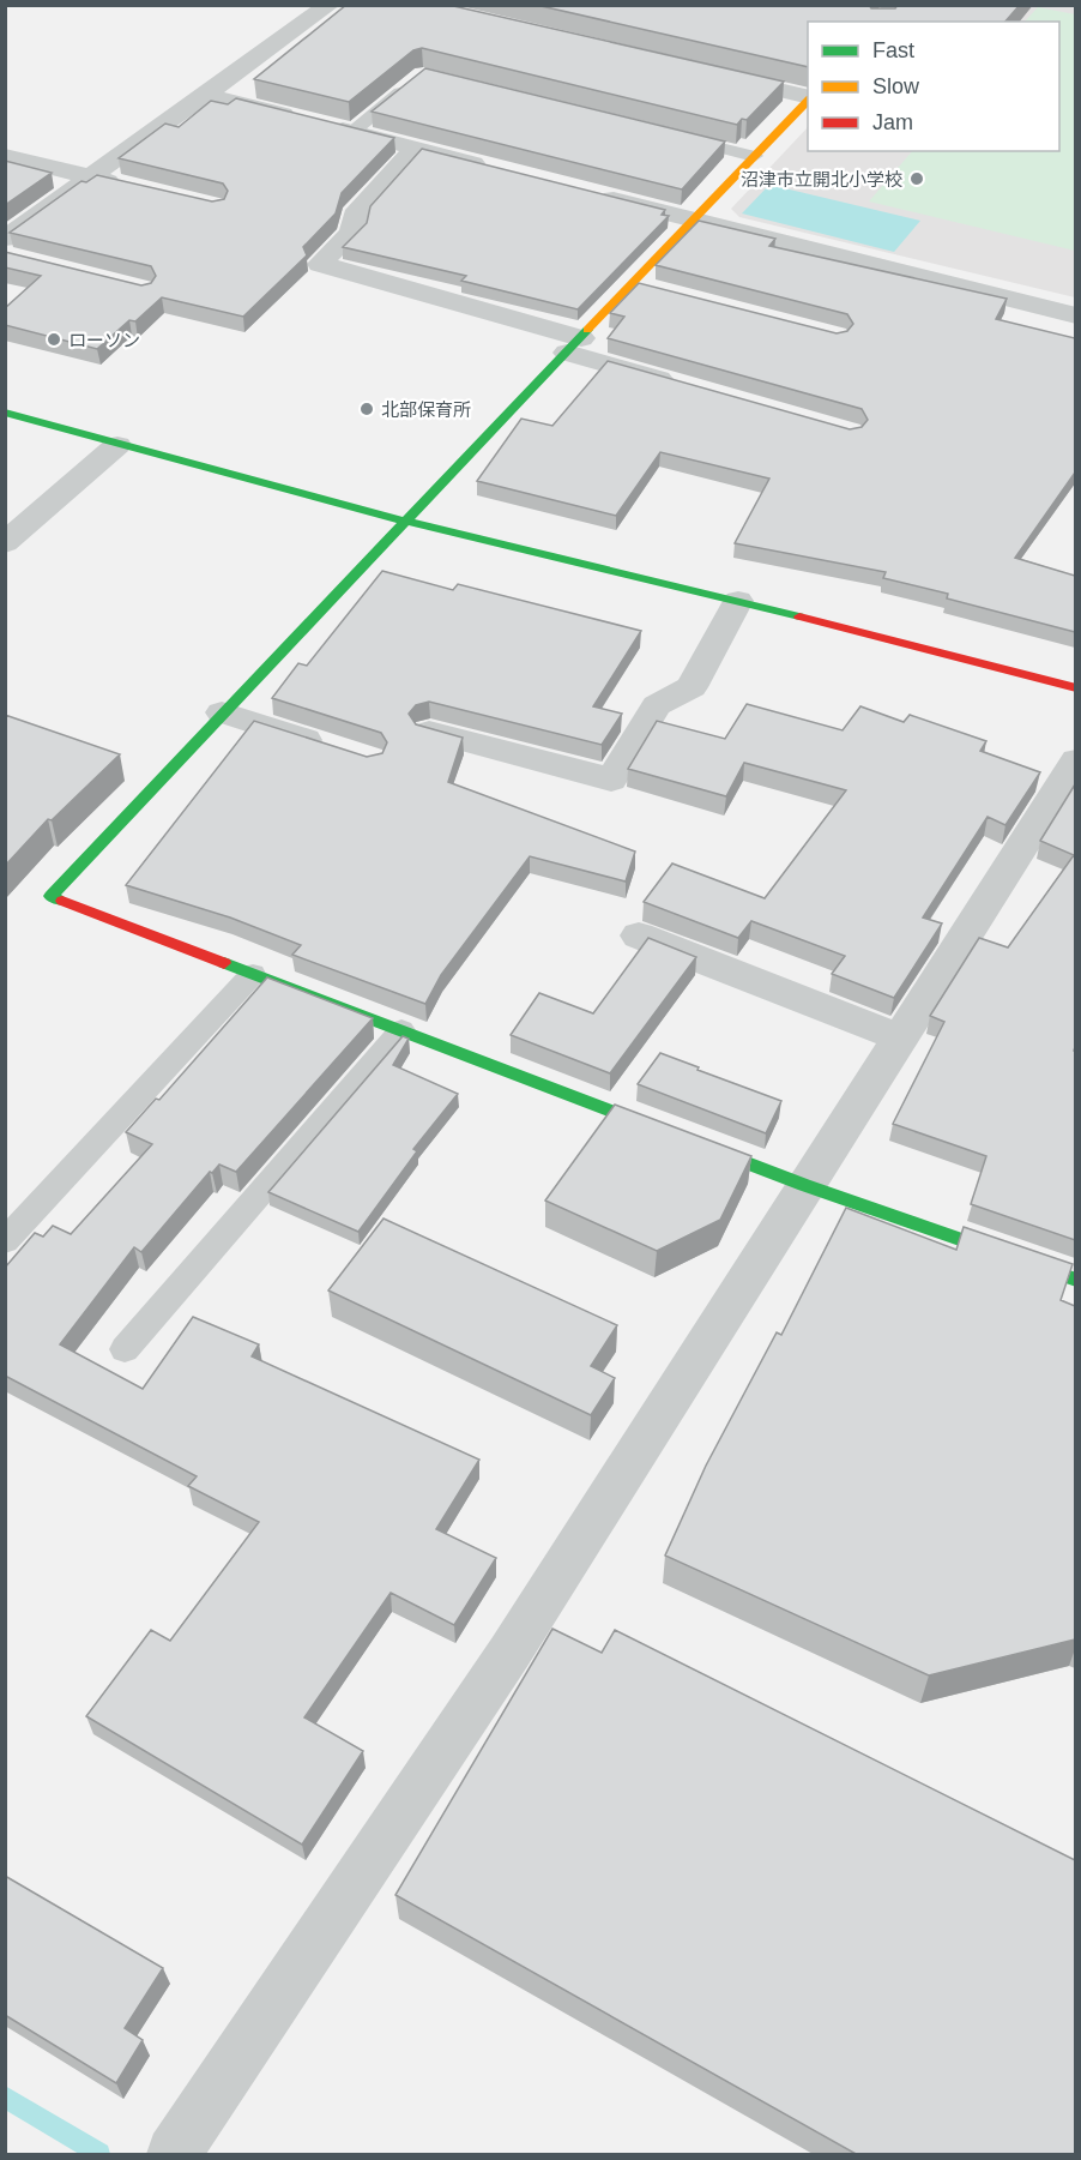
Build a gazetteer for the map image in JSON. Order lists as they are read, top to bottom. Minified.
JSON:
{"places":["沼津市立開北小学校","ローソン","北部保育所"],"legend":["Fast","Slow","Jam"]}
